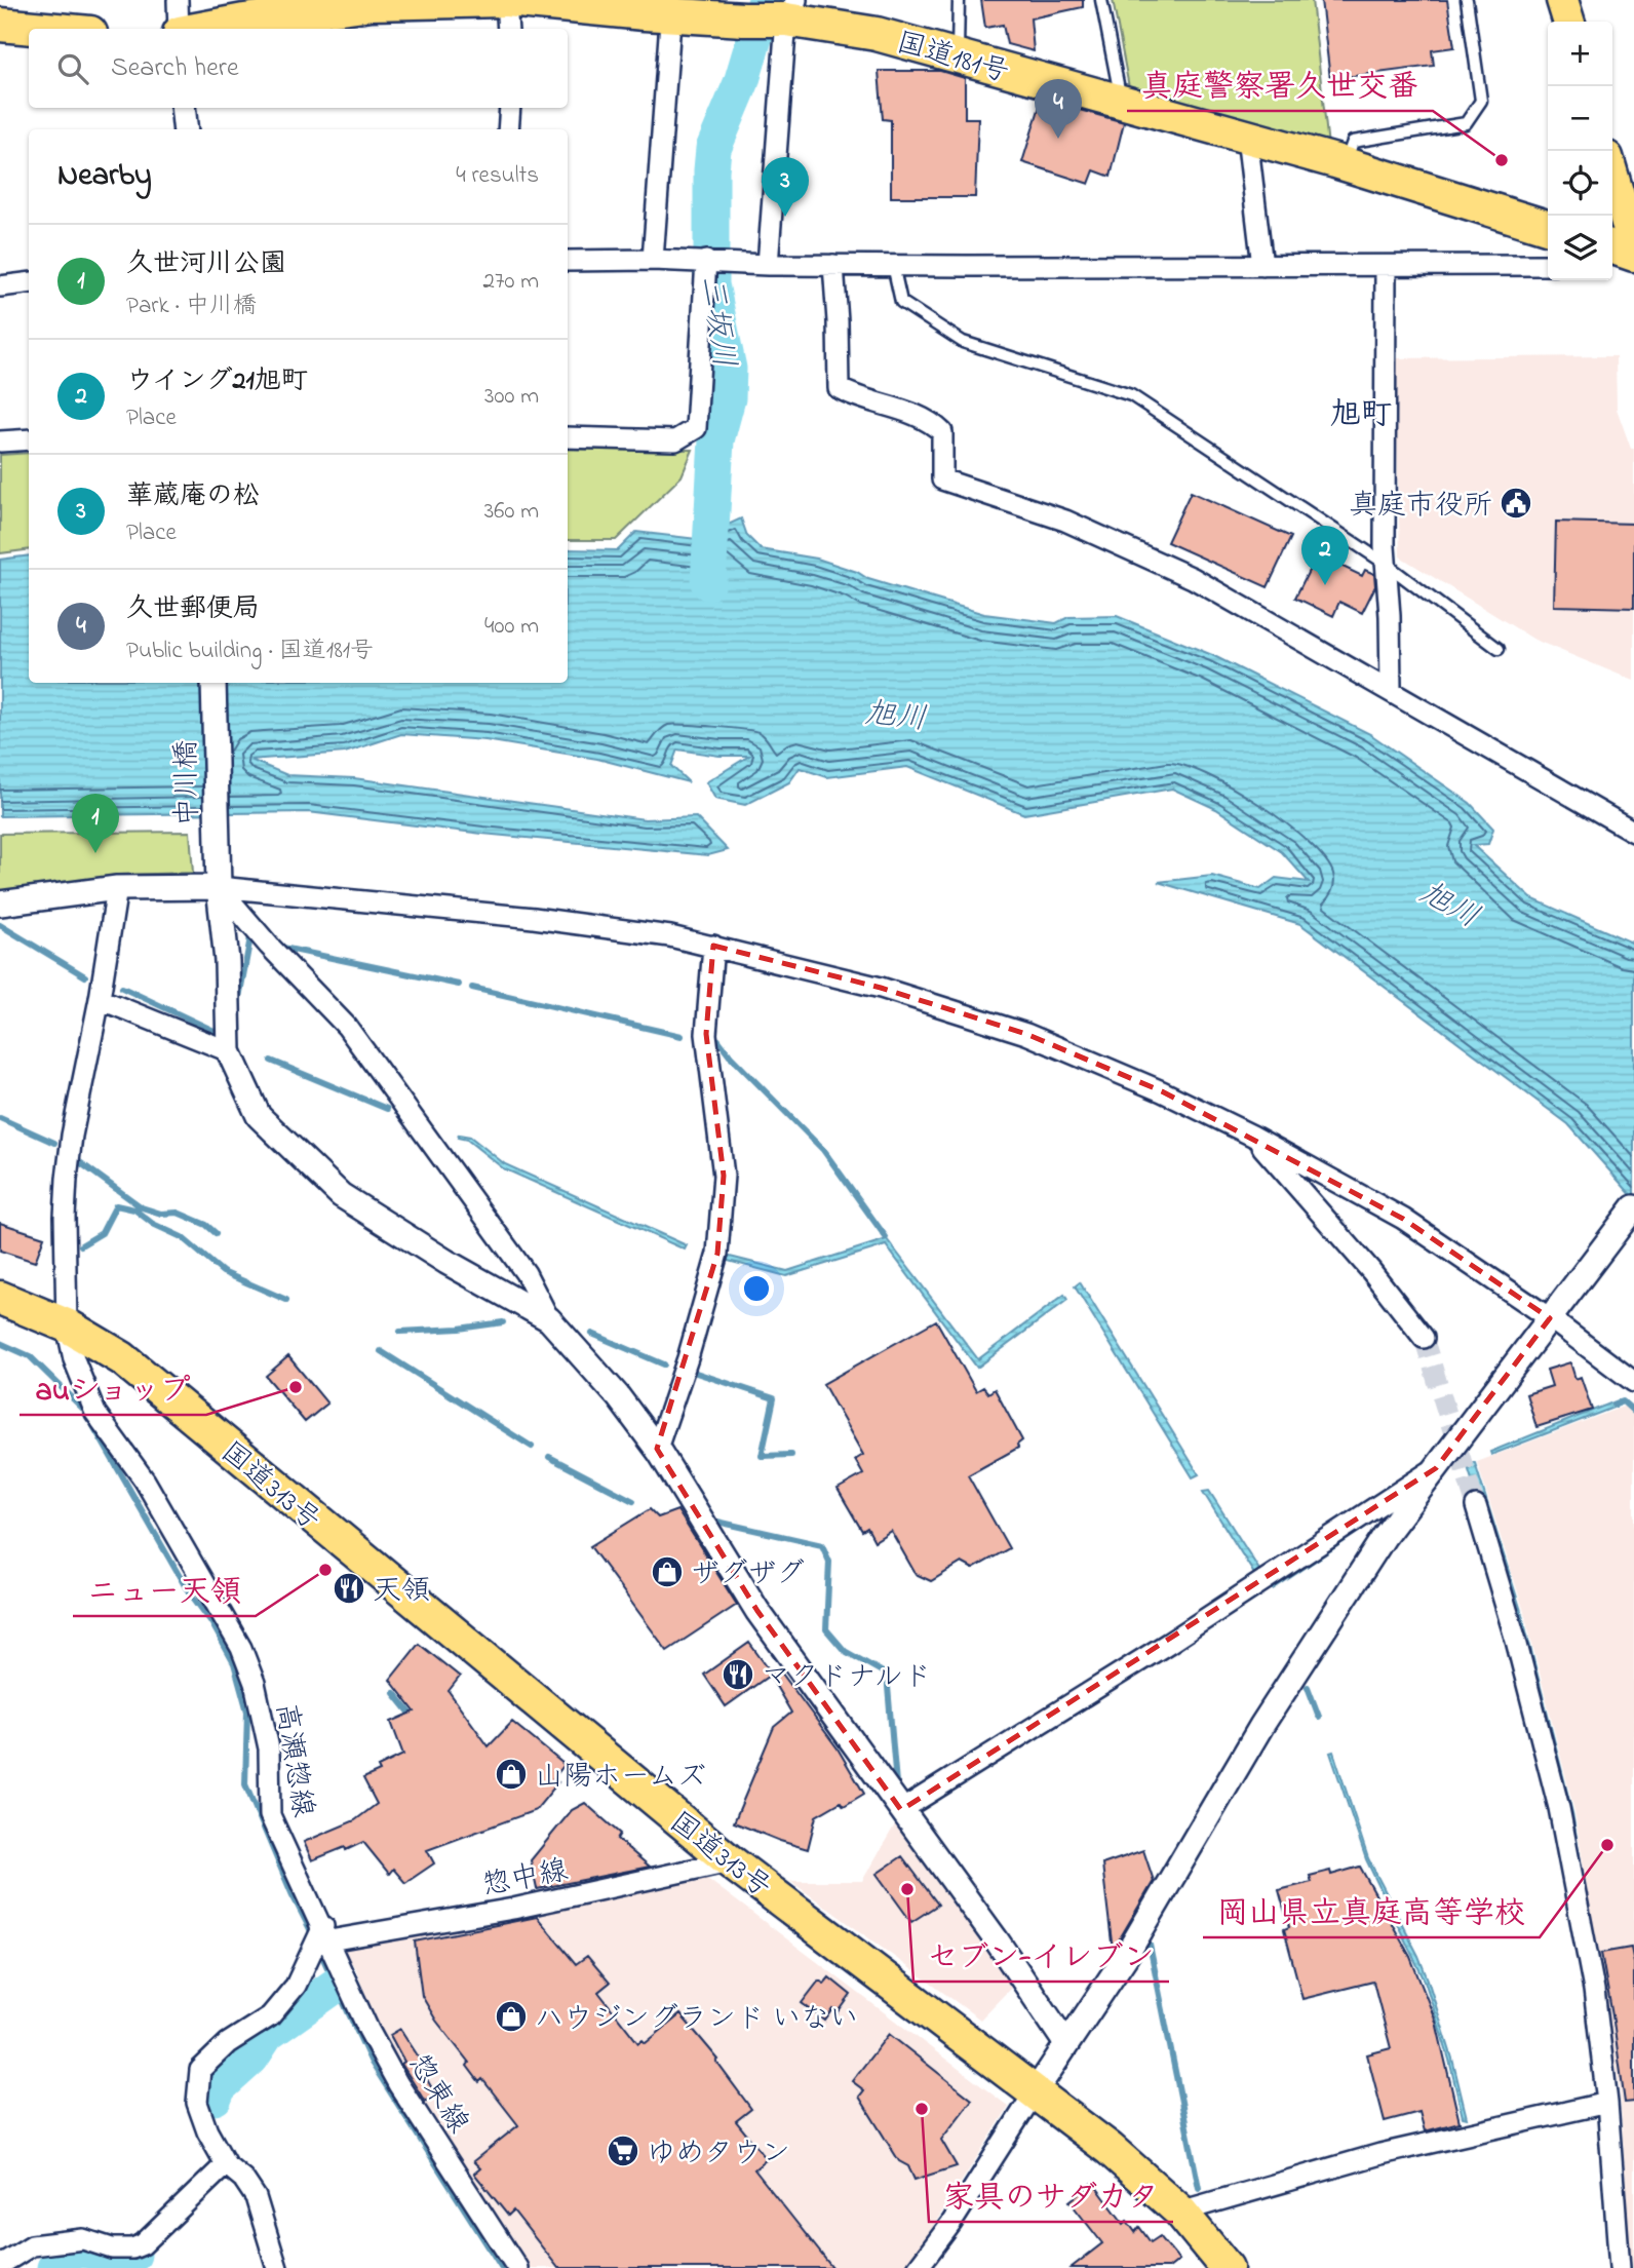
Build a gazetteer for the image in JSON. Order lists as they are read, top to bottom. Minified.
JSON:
{"streets":{"highway":["国道181号","国道313号"],"street":["中川橋","高瀬惣線","惣中線","惣東線"]},"crossings":[["国道313号","高瀬惣線"],["国道313号","惣中線"],["高瀬惣線","惣中線"],["高瀬惣線","惣東線"],["惣中線","惣東線"]],"districts":["旭町"],"water":["三坂川","旭川"],"places":{"other":["真庭警察署久世交番","auショップ","ニュー天領","岡山県立真庭高等学校","セブン-イレブン","家具のサダカタ"],"public building":["真庭市役所"],"shop":["ザグザグ","山陽ホームズ","ハウジングランド いない"],"restaurant":["天領","マクドナルド"],"supermarket":["ゆめタウン"]},"page":{"map_buttons":["+","−"],"search":"Search here","pins":["4","3","2","1"],"heading":["Nearby","4 results"],"list":[{"mark":"1","name":"久世河川公園","note":"Park · 中川橋","value":"270 m"},{"mark":"2","name":"ウイング21旭町","note":"Place","value":"300 m"},{"mark":"3","name":"華蔵庵の松","note":"Place","value":"360 m"},{"mark":"4","name":"久世郵便局","note":"Public building · 国道181号","value":"400 m"}]}}
